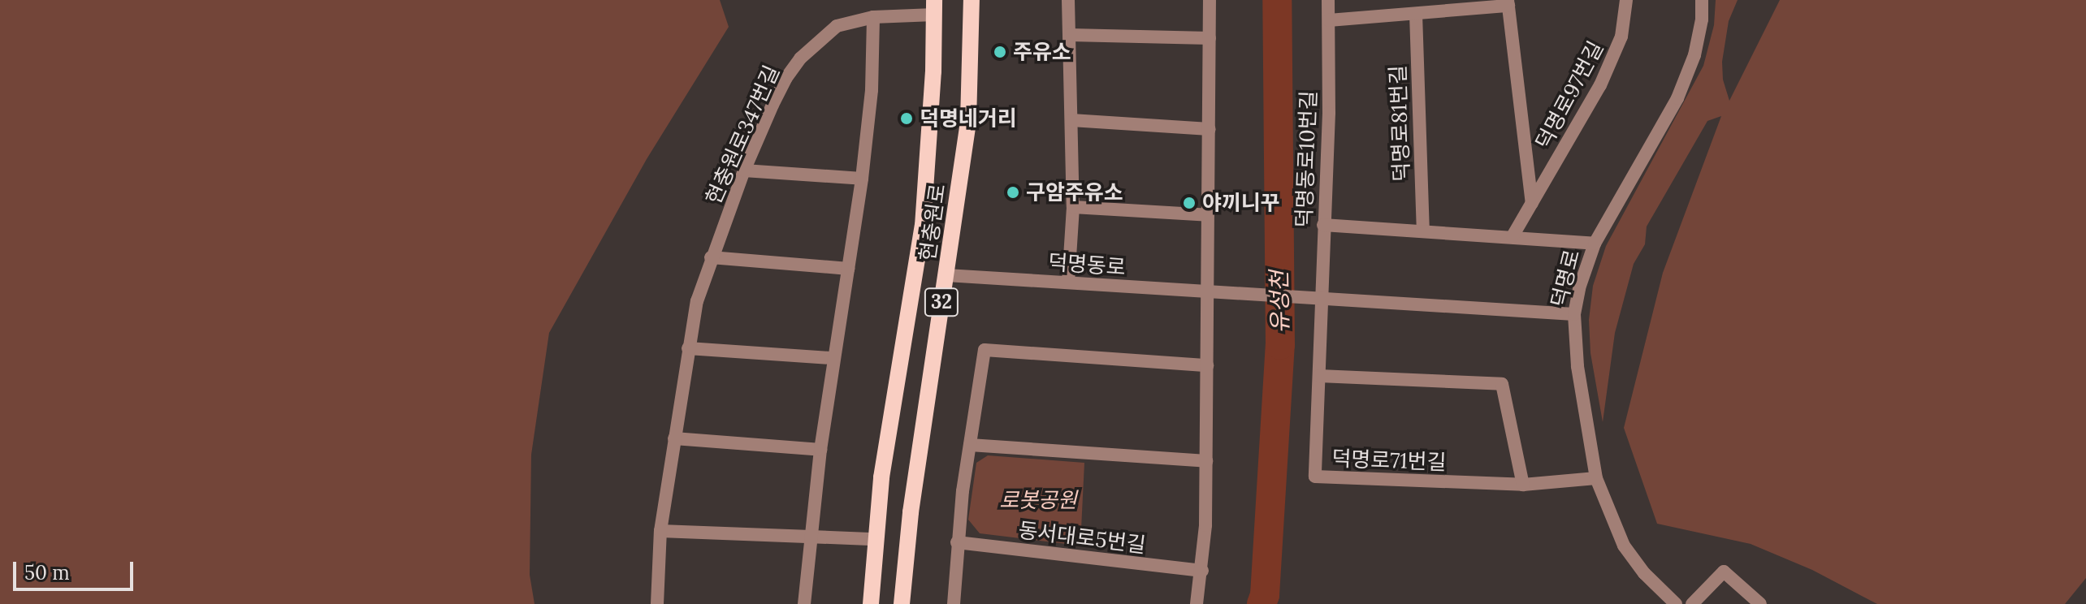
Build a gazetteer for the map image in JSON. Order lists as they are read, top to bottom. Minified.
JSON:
{"streets":{"main road":["현충원로","32"],"street":["덕명로97번길","덕명로81번길","현충원로347번길","덕명동로10번길","덕명동로","덕명로","덕명로71번길","동서대로5번길"]},"crossings":[["현충원로347번길","현충원로"],["덕명동로10번길","덕명동로"],["덕명동로10번길","덕명로71번길"],["현충원로","덕명동로"],["덕명동로","덕명로71번길"],["덕명로","덕명로71번길"]],"water":["유성천"],"parks":["로봇공원"],"places":["주유소","덕명네거리","구암주유소","야끼니꾸"],"scale_bar":"50 m"}
